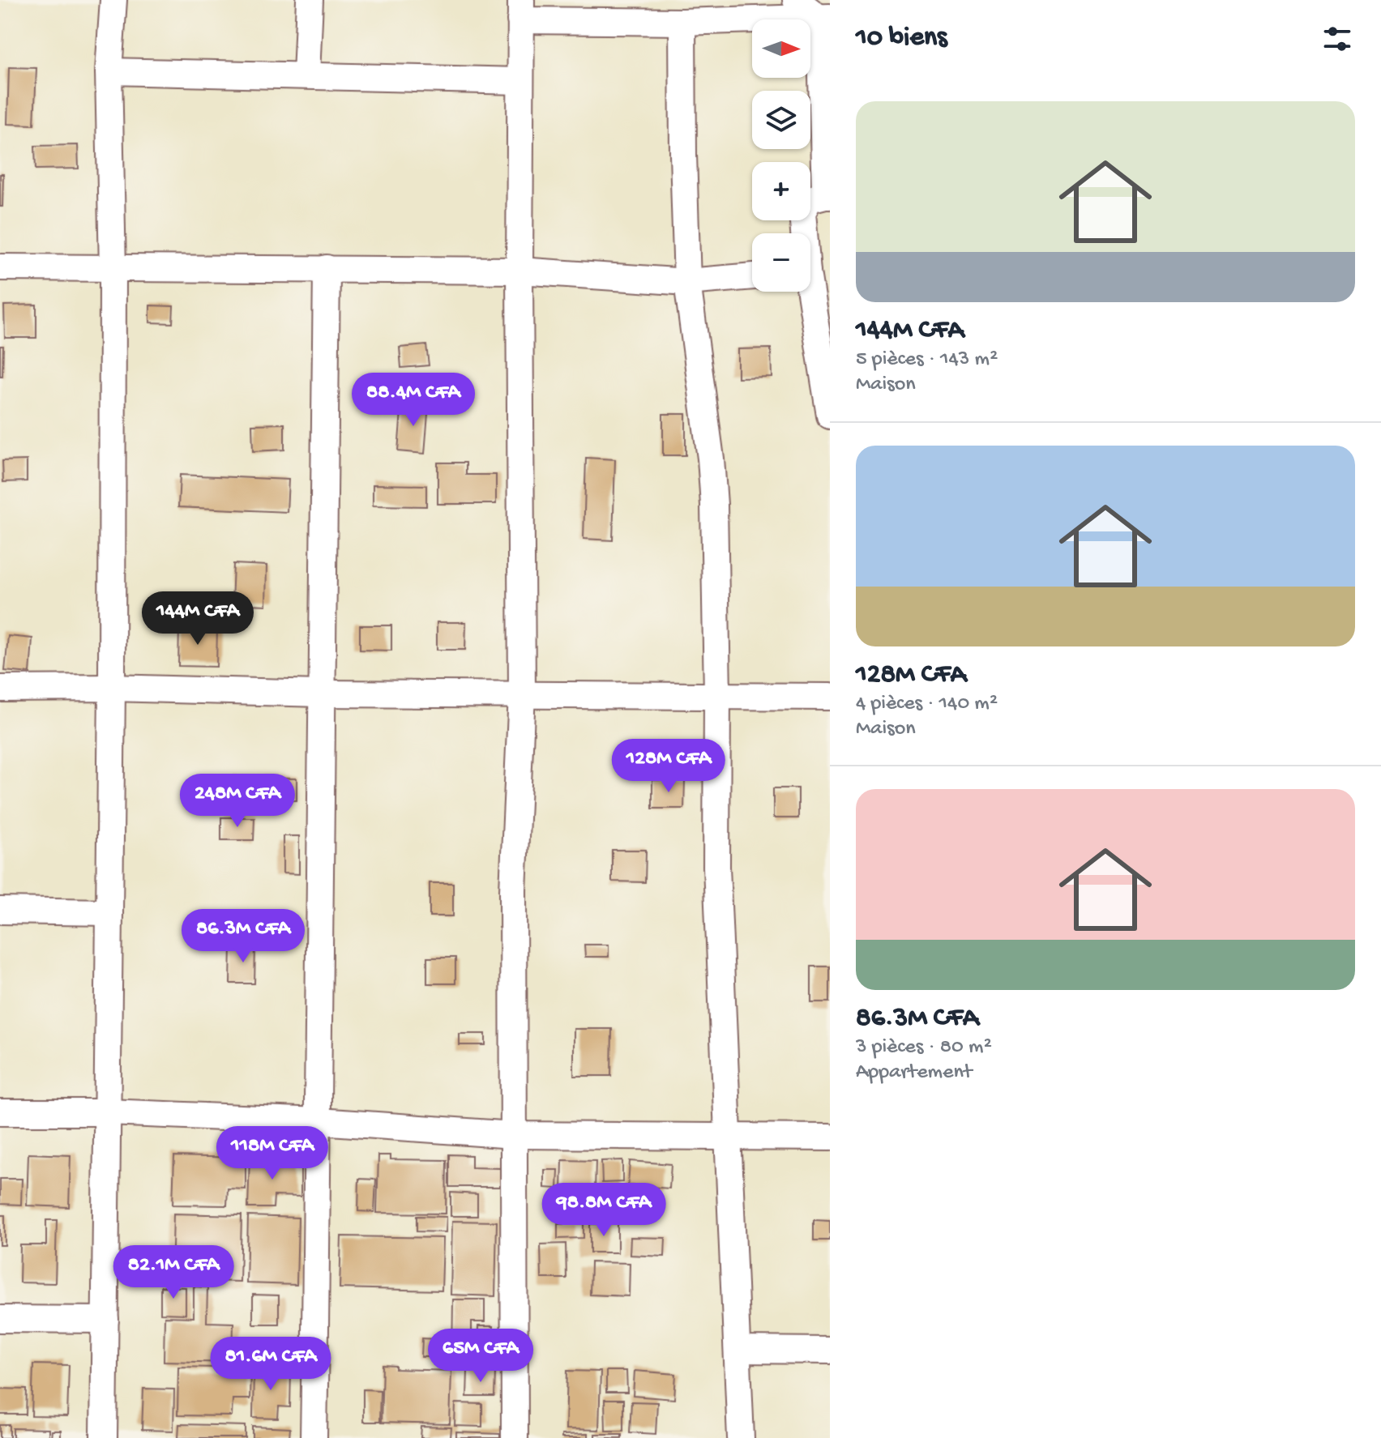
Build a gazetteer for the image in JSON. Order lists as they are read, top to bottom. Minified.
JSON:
{"north":"right","page":{"heading":"10 biens","map_buttons":["+","−"],"list":[{"name":"144M CFA","note":"5 pièces · 143 m² · Maison"},{"name":"128M CFA","note":"4 pièces · 140 m² · Maison"},{"name":"86.3M CFA","note":"3 pièces · 80 m² · Appartement"}],"price":["88.4M CFA","144M CFA","128M CFA","248M CFA","86.3M CFA","118M CFA","98.8M CFA","82.1M CFA","65M CFA","81.6M CFA"]}}
